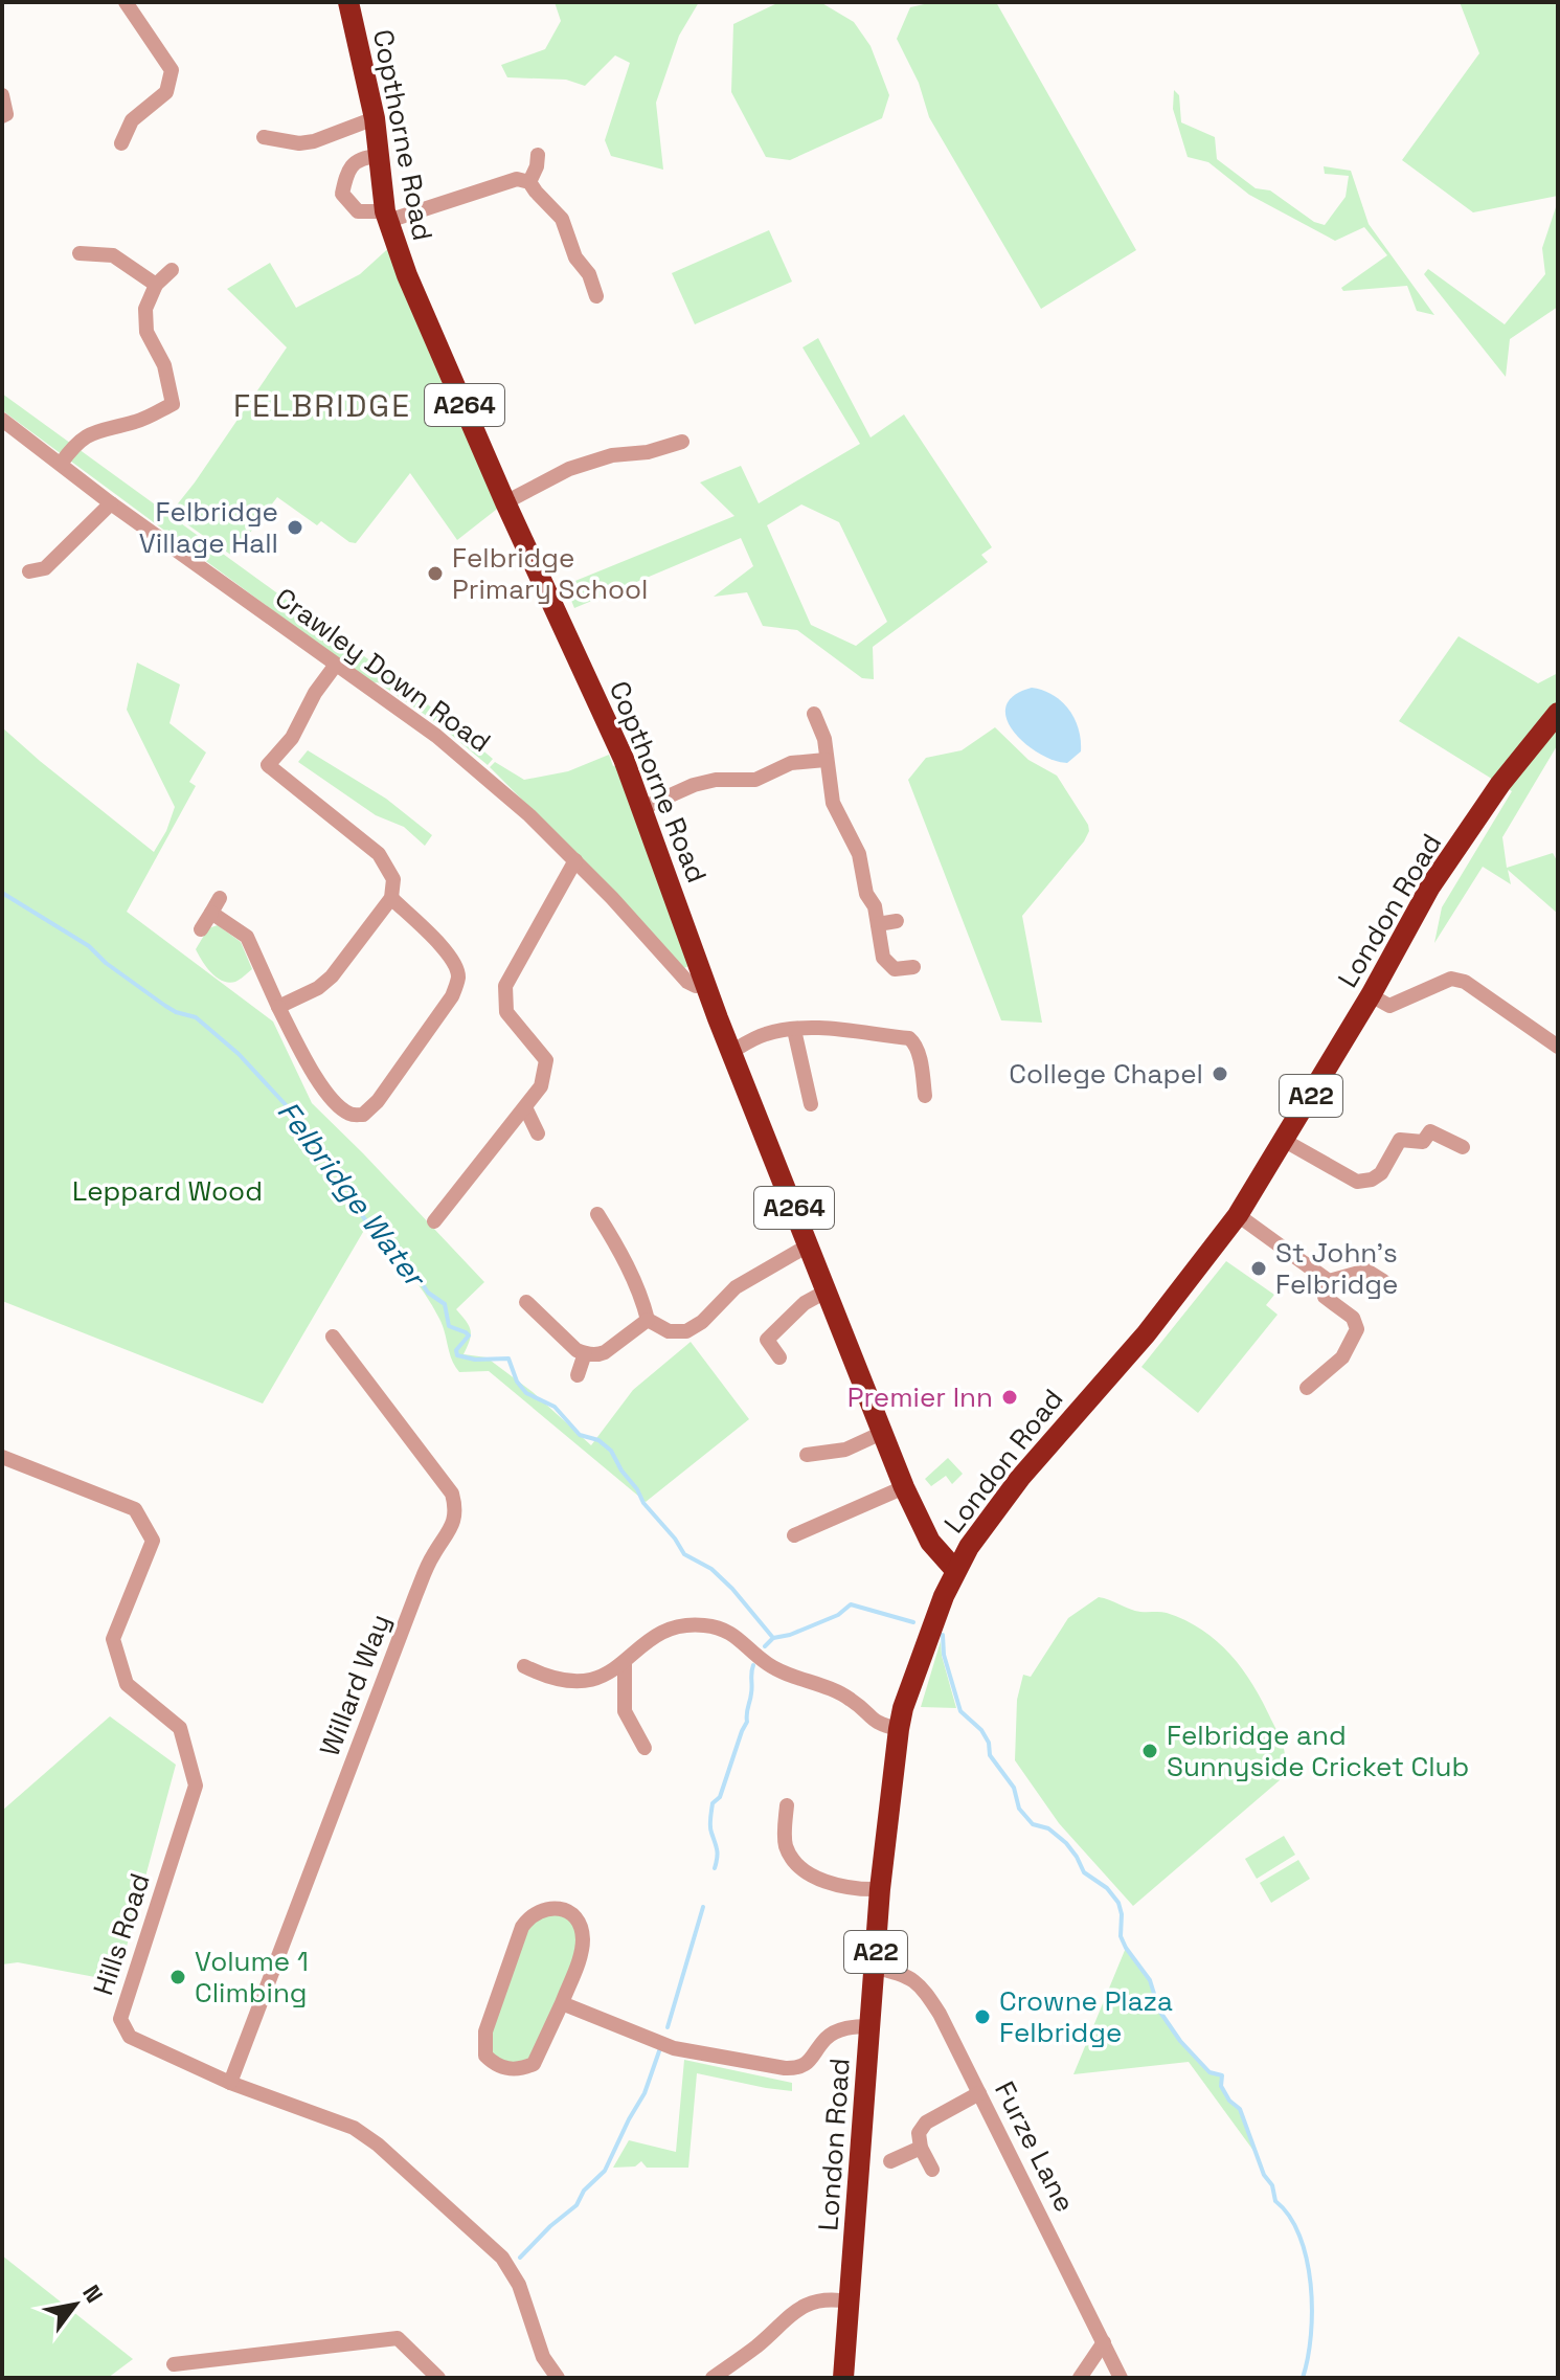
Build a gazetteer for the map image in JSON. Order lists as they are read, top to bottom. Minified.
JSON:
{"streets":{"highway":["Copthorne Road","A264","London Road","A22"],"street":["Crawley Down Road","Willard Way","Hills Road","Furze Lane"]},"crossings":[["Copthorne Road","Crawley Down Road"],["Copthorne Road","London Road"],["London Road","Furze Lane"],["Willard Way","Hills Road"]],"districts":["FELBRIDGE"],"water":["Felbridge Water"],"parks":["Leppard Wood"],"places":["Felbridge Village Hall","Felbridge Primary School","College Chapel","St John's Felbridge","Premier Inn","Felbridge and Sunnyside Cricket Club","Volume 1 Climbing","Crowne Plaza Felbridge"],"north":"top right"}
